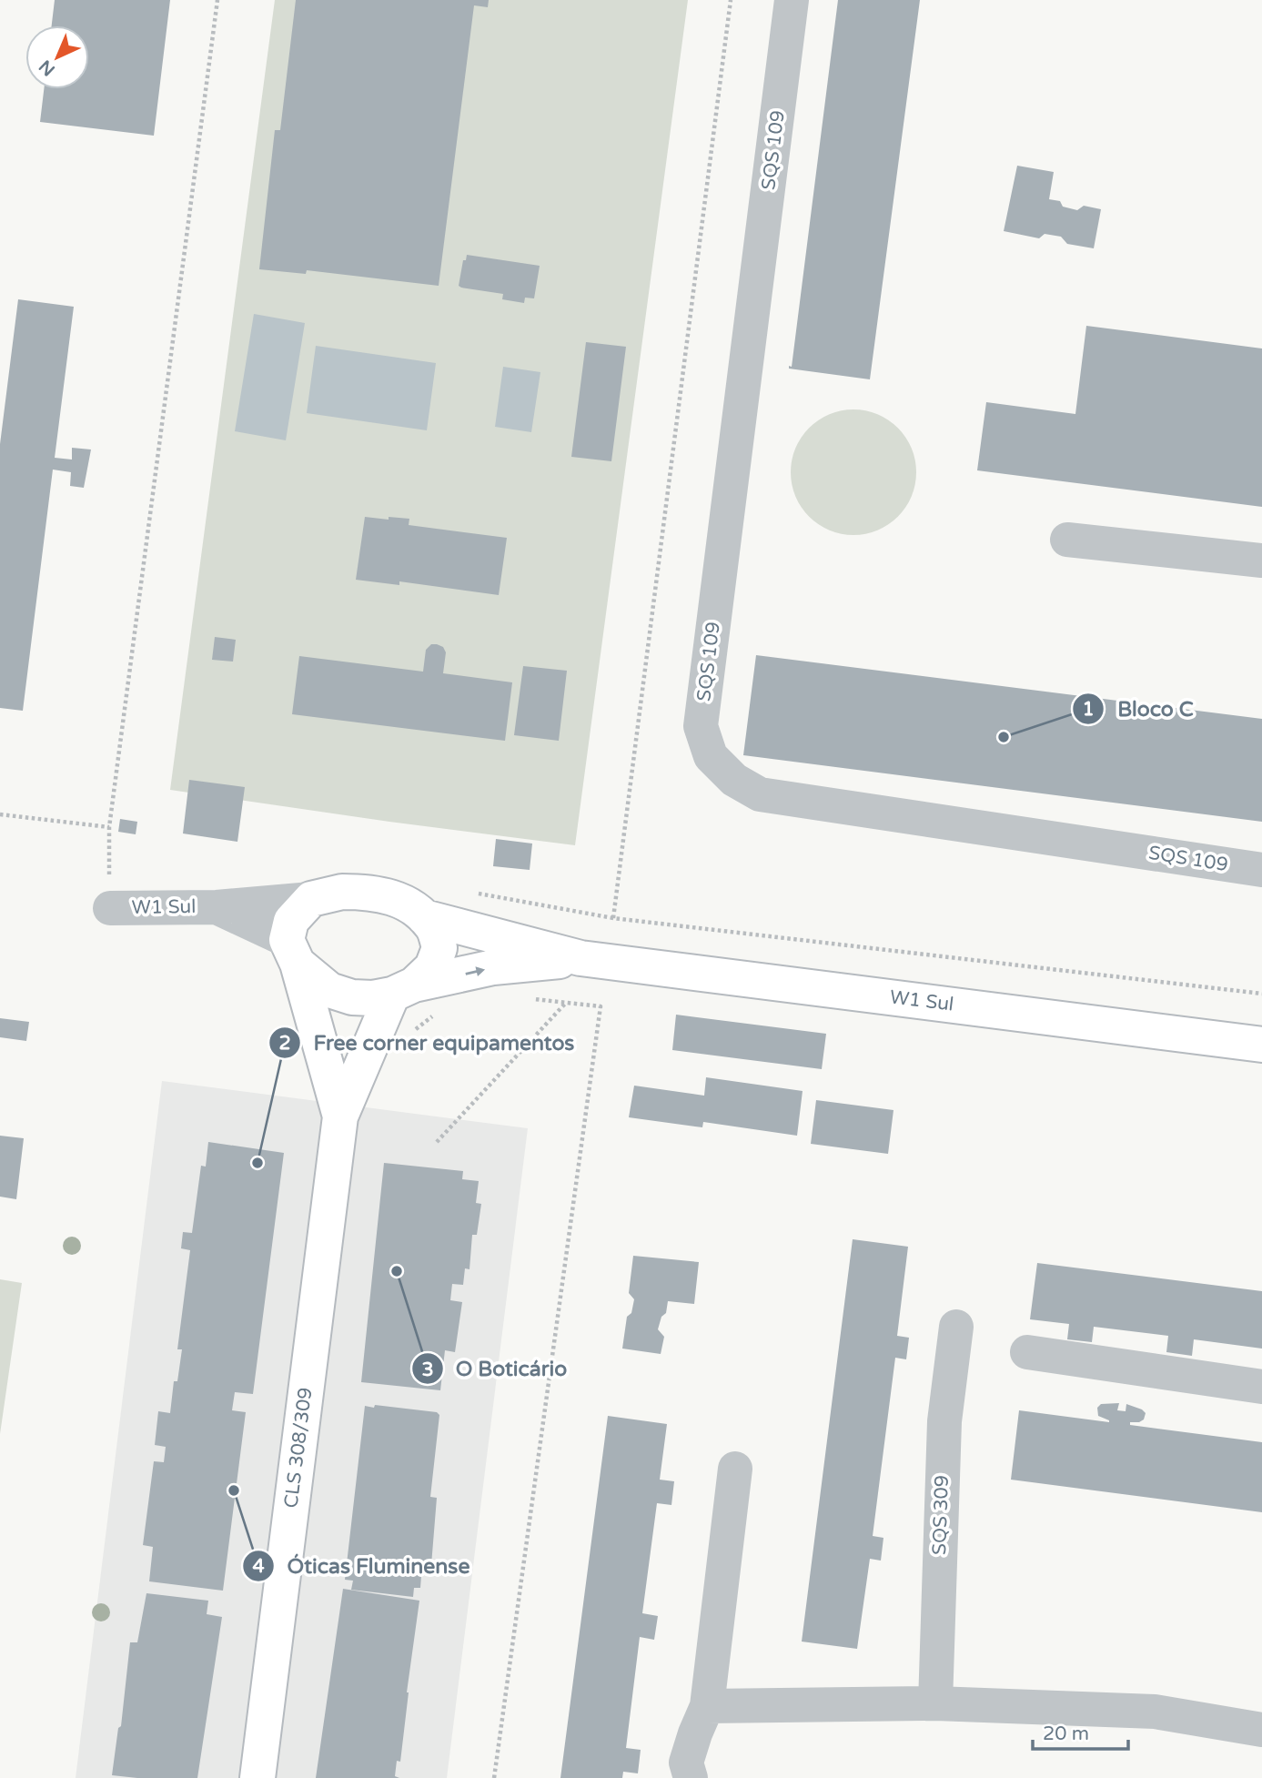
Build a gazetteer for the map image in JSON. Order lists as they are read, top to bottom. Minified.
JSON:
{"streets":{"street":["SQS 109","W1 Sul","CLS 308/309","SQS 309"]},"crossings":[["W1 Sul","CLS 308/309"]],"places":["Bloco C","Free corner equipamentos","O Boticário","Óticas Fluminense"],"scale_bar":"20 m","north":"bottom left"}
